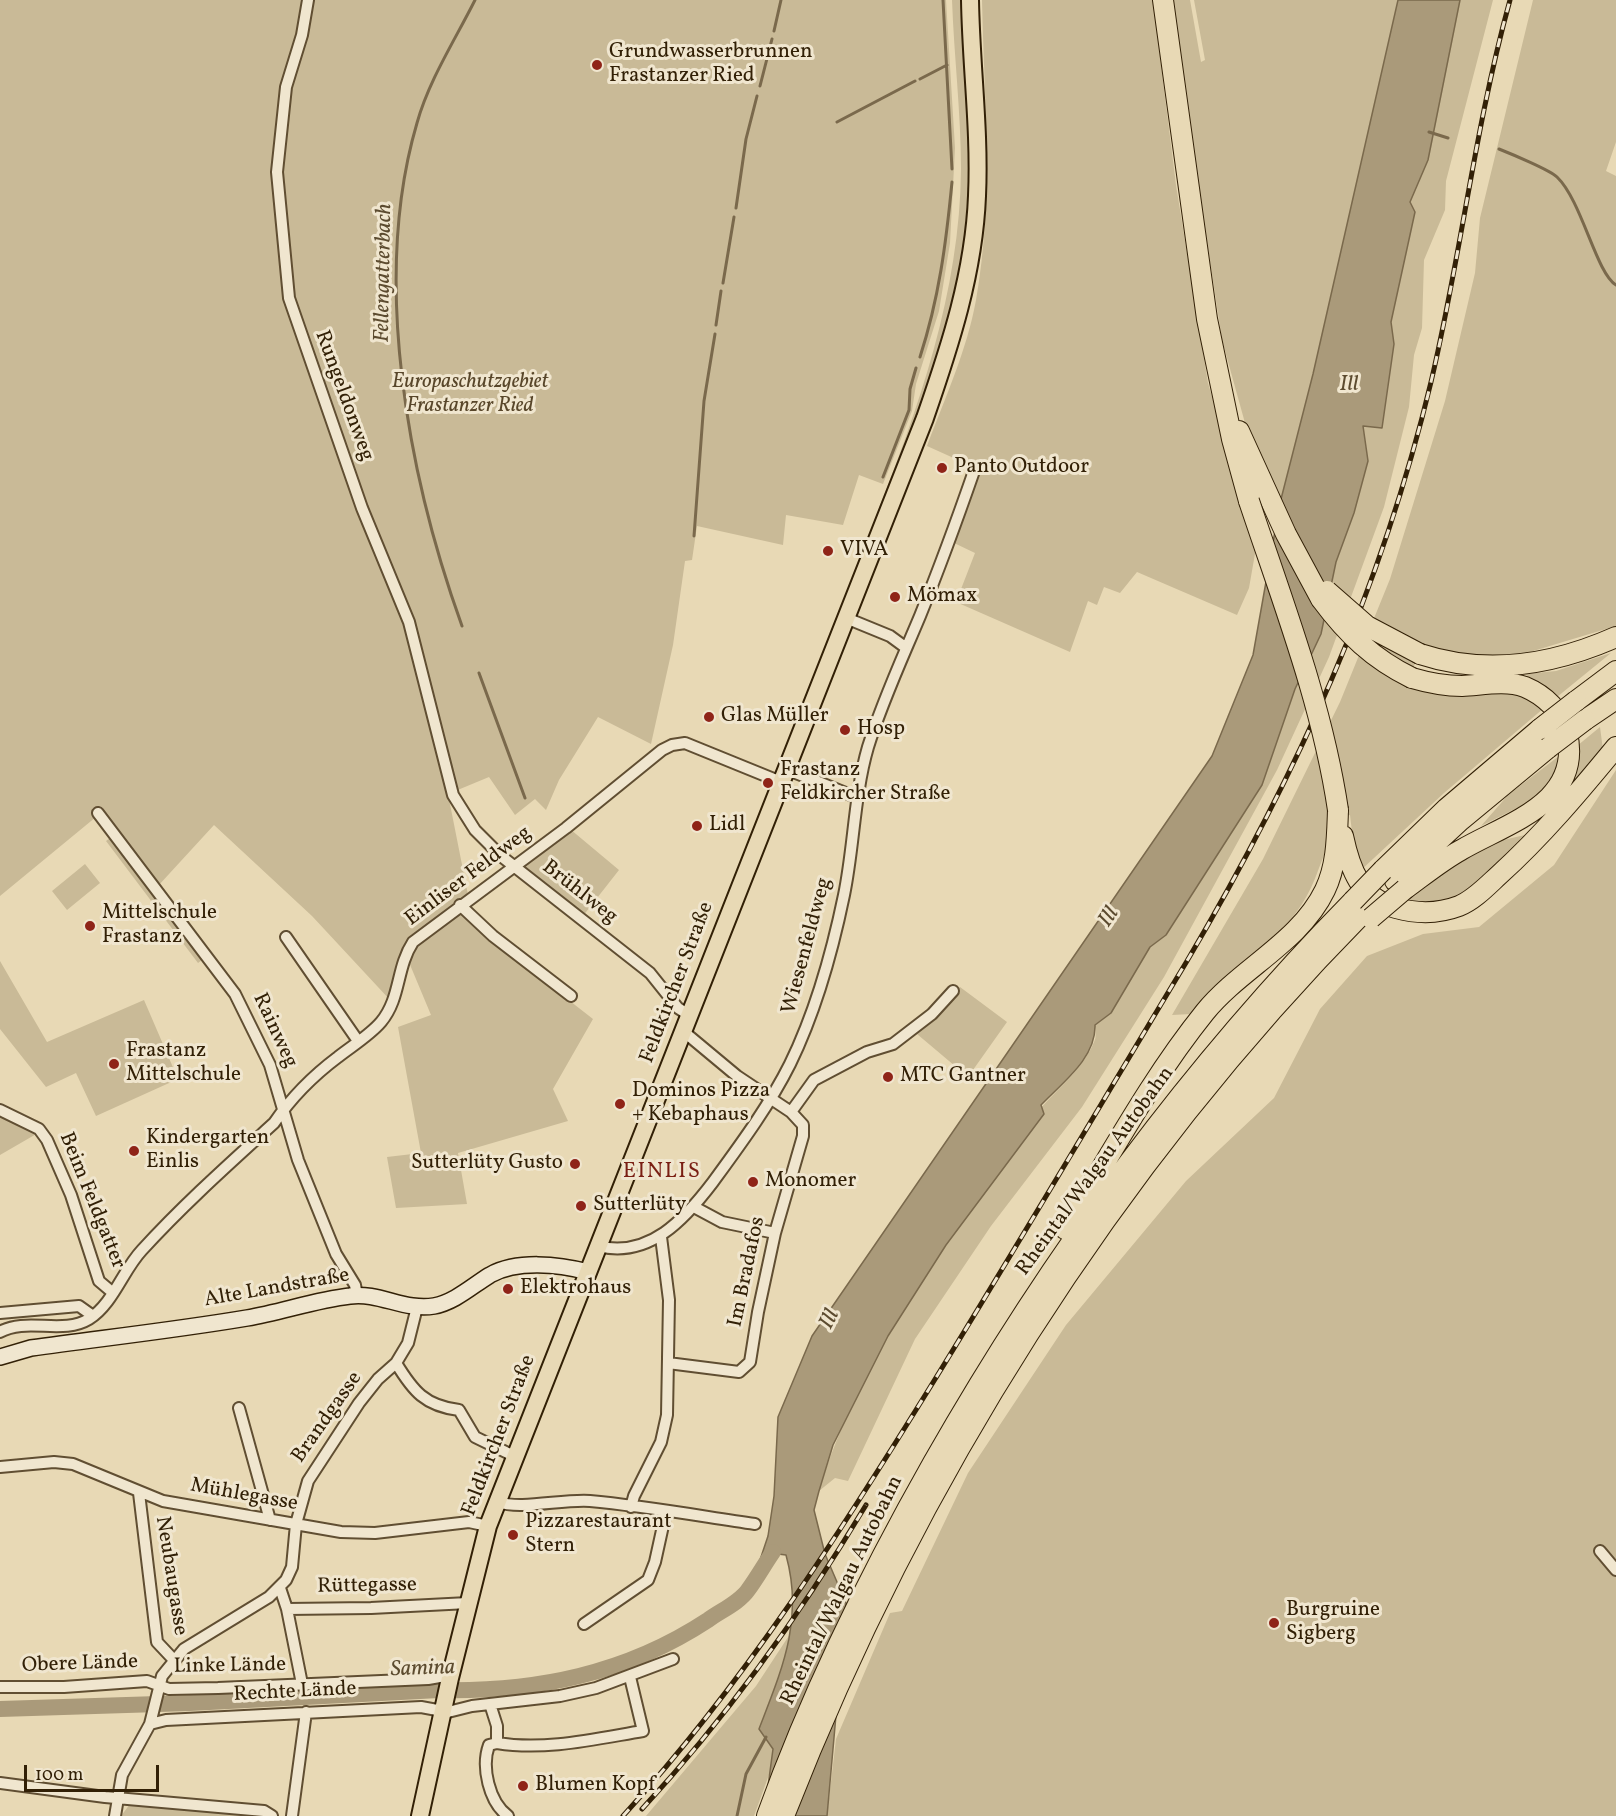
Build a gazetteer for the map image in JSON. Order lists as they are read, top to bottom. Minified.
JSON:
{"streets":{"highway":["Rheintal/Walgau Autobahn"],"main road":["Feldkircher Straße","Alte Landstraße"],"street":["Rungeldonweg","Einliser Feldweg","Brühlweg","Wiesenfeldweg","Rainweg","Beim Feldgatter","Im Bradafos","Brandgasse","Mühlegasse","Neubaugasse","Rüttegasse","Obere Lände","Linke Lände","Rechte Lände"]},"crossings":[["Rungeldonweg","Brühlweg"],["Einliser Feldweg","Brühlweg"],["Einliser Feldweg","Feldkircher Straße"],["Einliser Feldweg","Rainweg"],["Einliser Feldweg","Beim Feldgatter"],["Brühlweg","Feldkircher Straße"],["Wiesenfeldweg","Feldkircher Straße"],["Feldkircher Straße","Alte Landstraße"],["Feldkircher Straße","Mühlegasse"],["Feldkircher Straße","Rüttegasse"],["Feldkircher Straße","Linke Lände"],["Feldkircher Straße","Rechte Lände"],["Rainweg","Alte Landstraße"],["Alte Landstraße","Brandgasse"],["Brandgasse","Mühlegasse"],["Brandgasse","Rüttegasse"],["Mühlegasse","Neubaugasse"],["Rüttegasse","Linke Lände"],["Obere Lände","Linke Lände"]],"districts":["EINLIS"],"water":["Fellengatterbach","Ill","Samina"],"parks":["Europaschutzgebiet Frastanzer Ried"],"places":["Grundwasserbrunnen Frastanzer Ried","Panto Outdoor","VIVA","Mömax","Glas Müller","Hosp","Frastanz Feldkircher Straße","Lidl","Mittelschule Frastanz","Frastanz Mittelschule","MTC Gantner","Dominos Pizza + Kebaphaus","Kindergarten Einlis","Sutterlüty Gusto","Monomer","Sutterlüty","Elektrohaus","Pizzarestaurant Stern","Burgruine Sigberg","Blumen Kopf"],"scale_bar":"100 m"}
